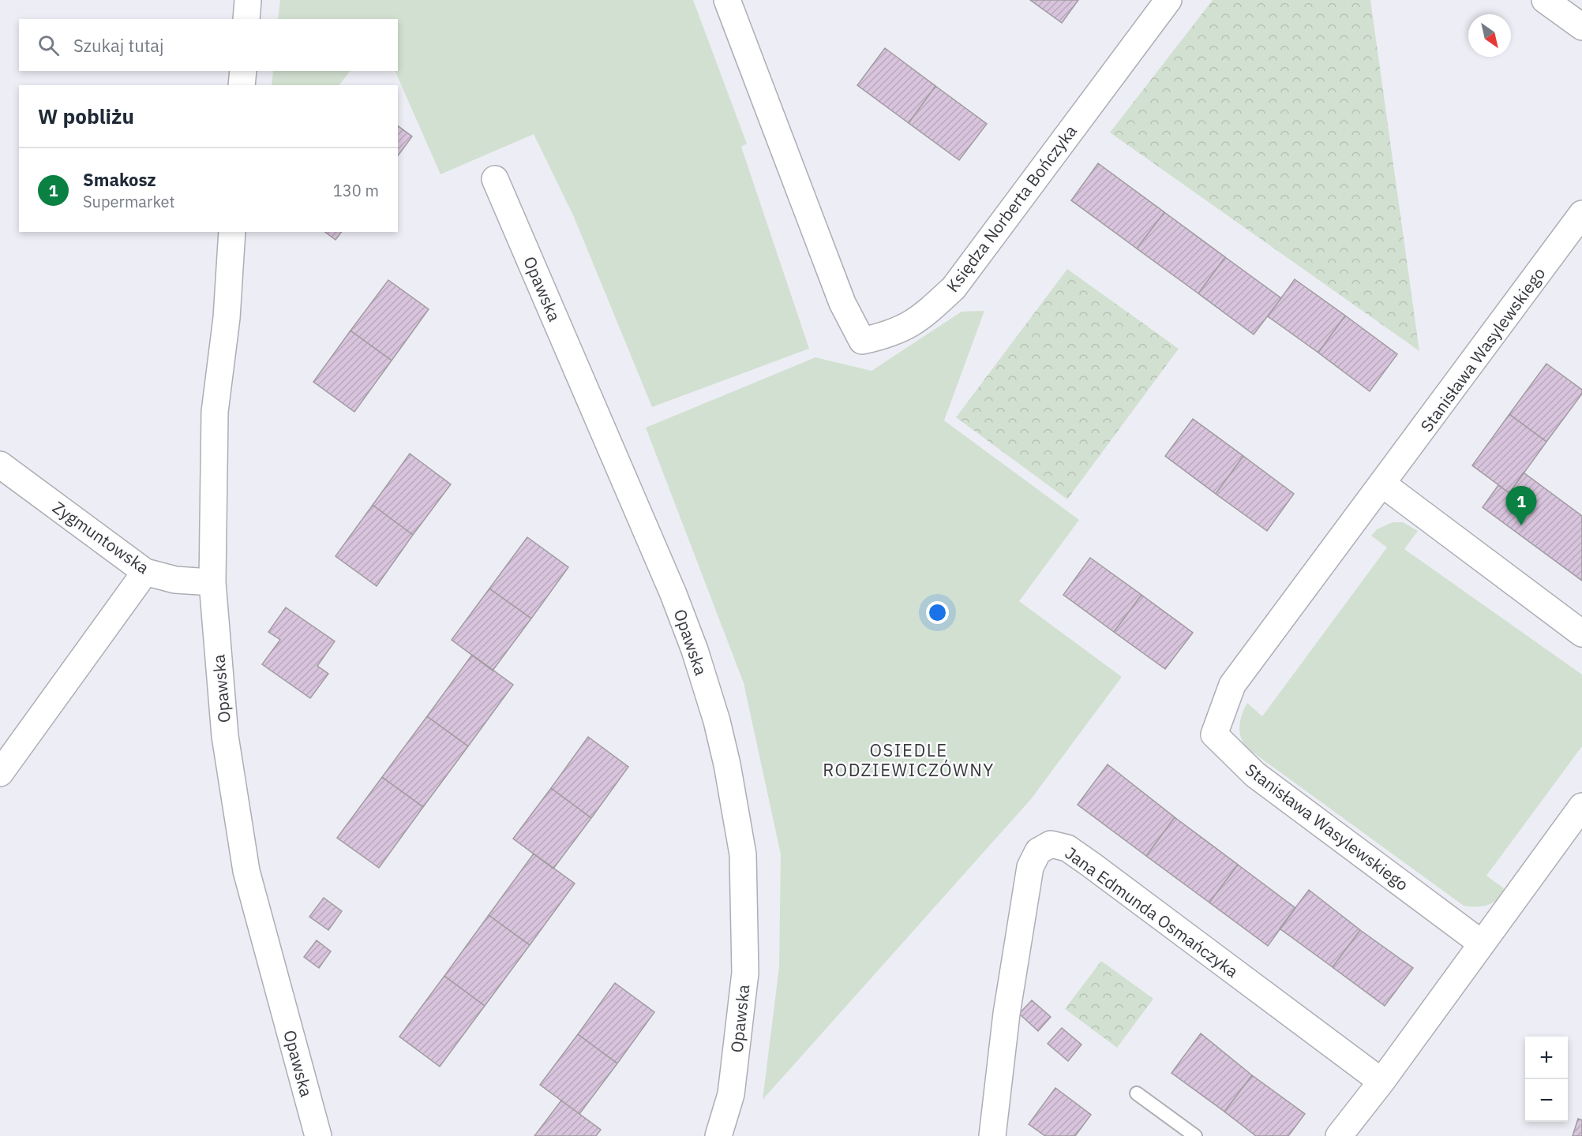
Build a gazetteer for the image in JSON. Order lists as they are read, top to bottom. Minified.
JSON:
{"streets":{"street":["Księdza Norberta Bończyka","Opawska","Stanisława Wasylewskiego","Zygmuntowska","Jana Edmunda Osmańczyka"]},"crossings":[["Opawska","Zygmuntowska"]],"districts":["OSIEDLE RODZIEWICZÓWNY"],"north":"bottom right","page":{"search":"Szukaj tutaj","heading":"W pobliżu","list":[{"mark":"1","name":"Smakosz","note":"Supermarket","value":"130 m"}],"pins":"1","map_buttons":["+","−"]}}
